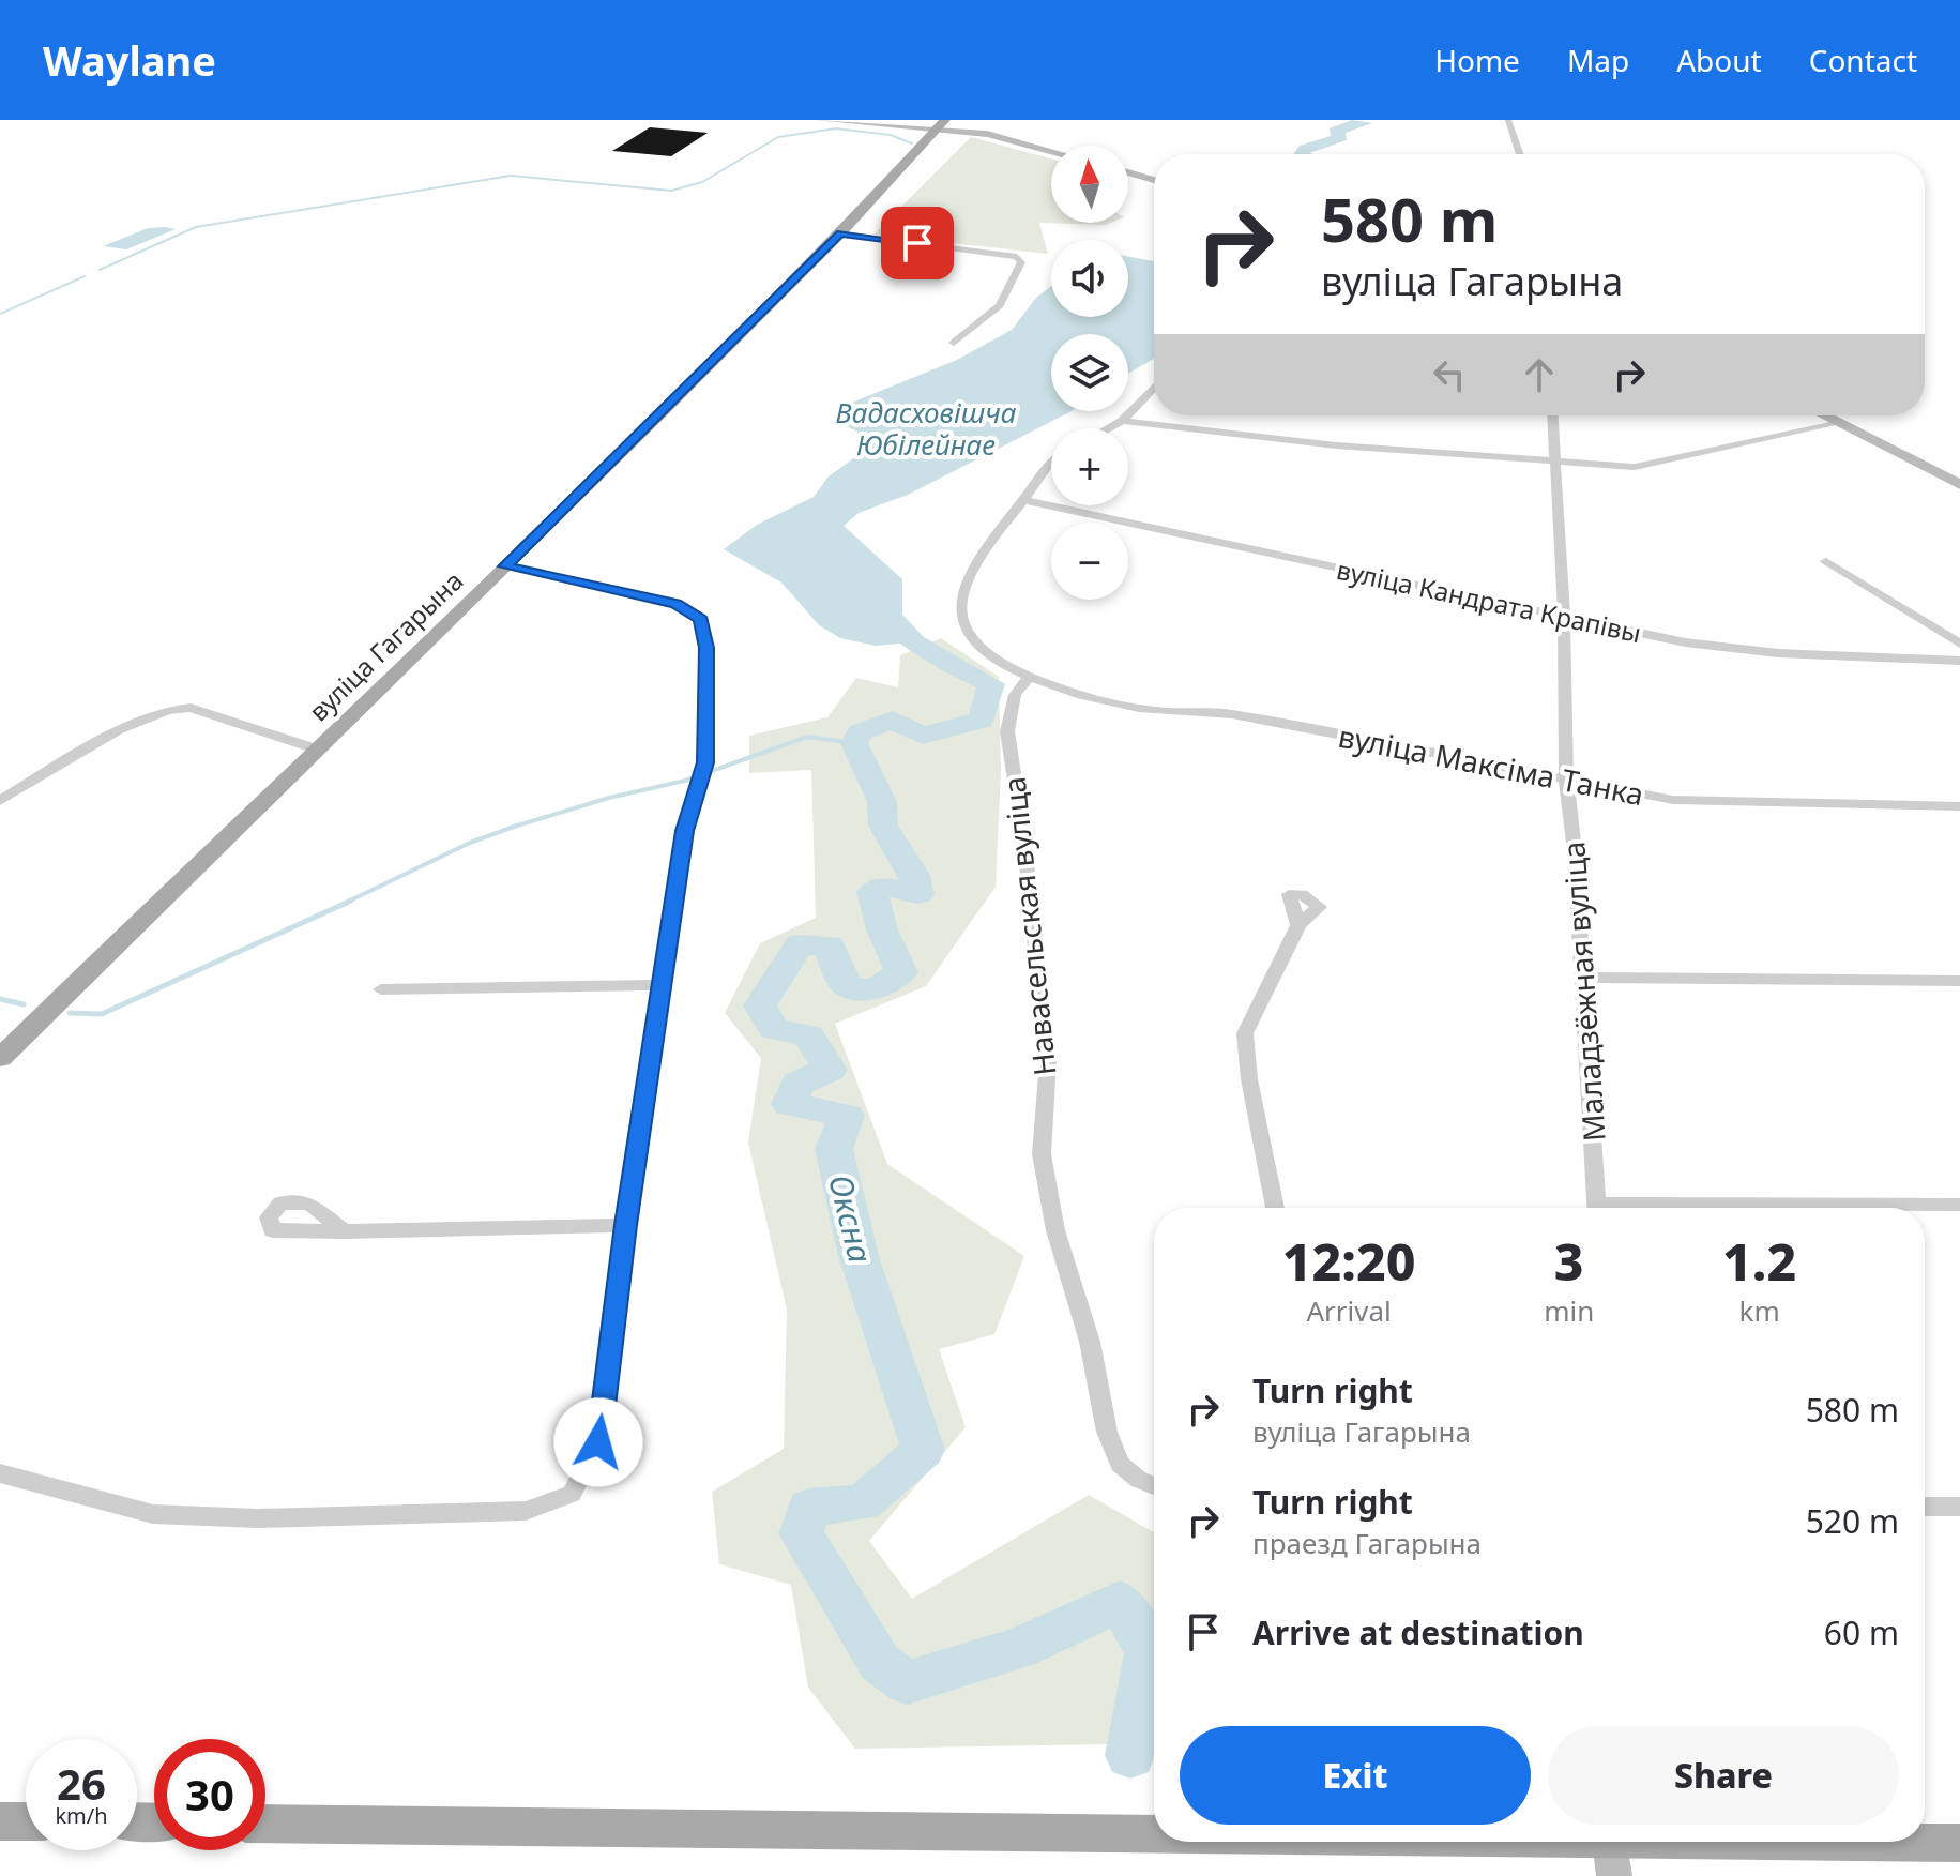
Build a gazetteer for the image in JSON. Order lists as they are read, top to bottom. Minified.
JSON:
{"streets":{"main road":["вуліца Гагарына"],"street":["вуліца Кандрата Крапівы","вуліца Максіма Танка","Навасельская вуліца","Маладзёжная вуліца"]},"crossings":[["вуліца Кандрата Крапівы","Маладзёжная вуліца"],["вуліца Максіма Танка","Навасельская вуліца"],["вуліца Максіма Танка","Маладзёжная вуліца"]],"water":["Вадасховішча Юбілейнае","Оксна"],"north":"top","page":{"header":"Waylane","nav":["Home","Map","About","Contact"],"map_buttons":["+","−"],"turn":["580 m","вуліца Гагарына"],"eta":["12:20","Arrival","3","min","1.2","km"],"list":[{"name":"Turn right","note":"вуліца Гагарына","value":"580 m"},{"name":"Turn right","note":"праезд Гагарына","value":"520 m"},{"name":"Arrive at destination","value":"60 m"}],"buttons":["Exit","Share"],"speed":"26 km/h","limit":"30"}}
